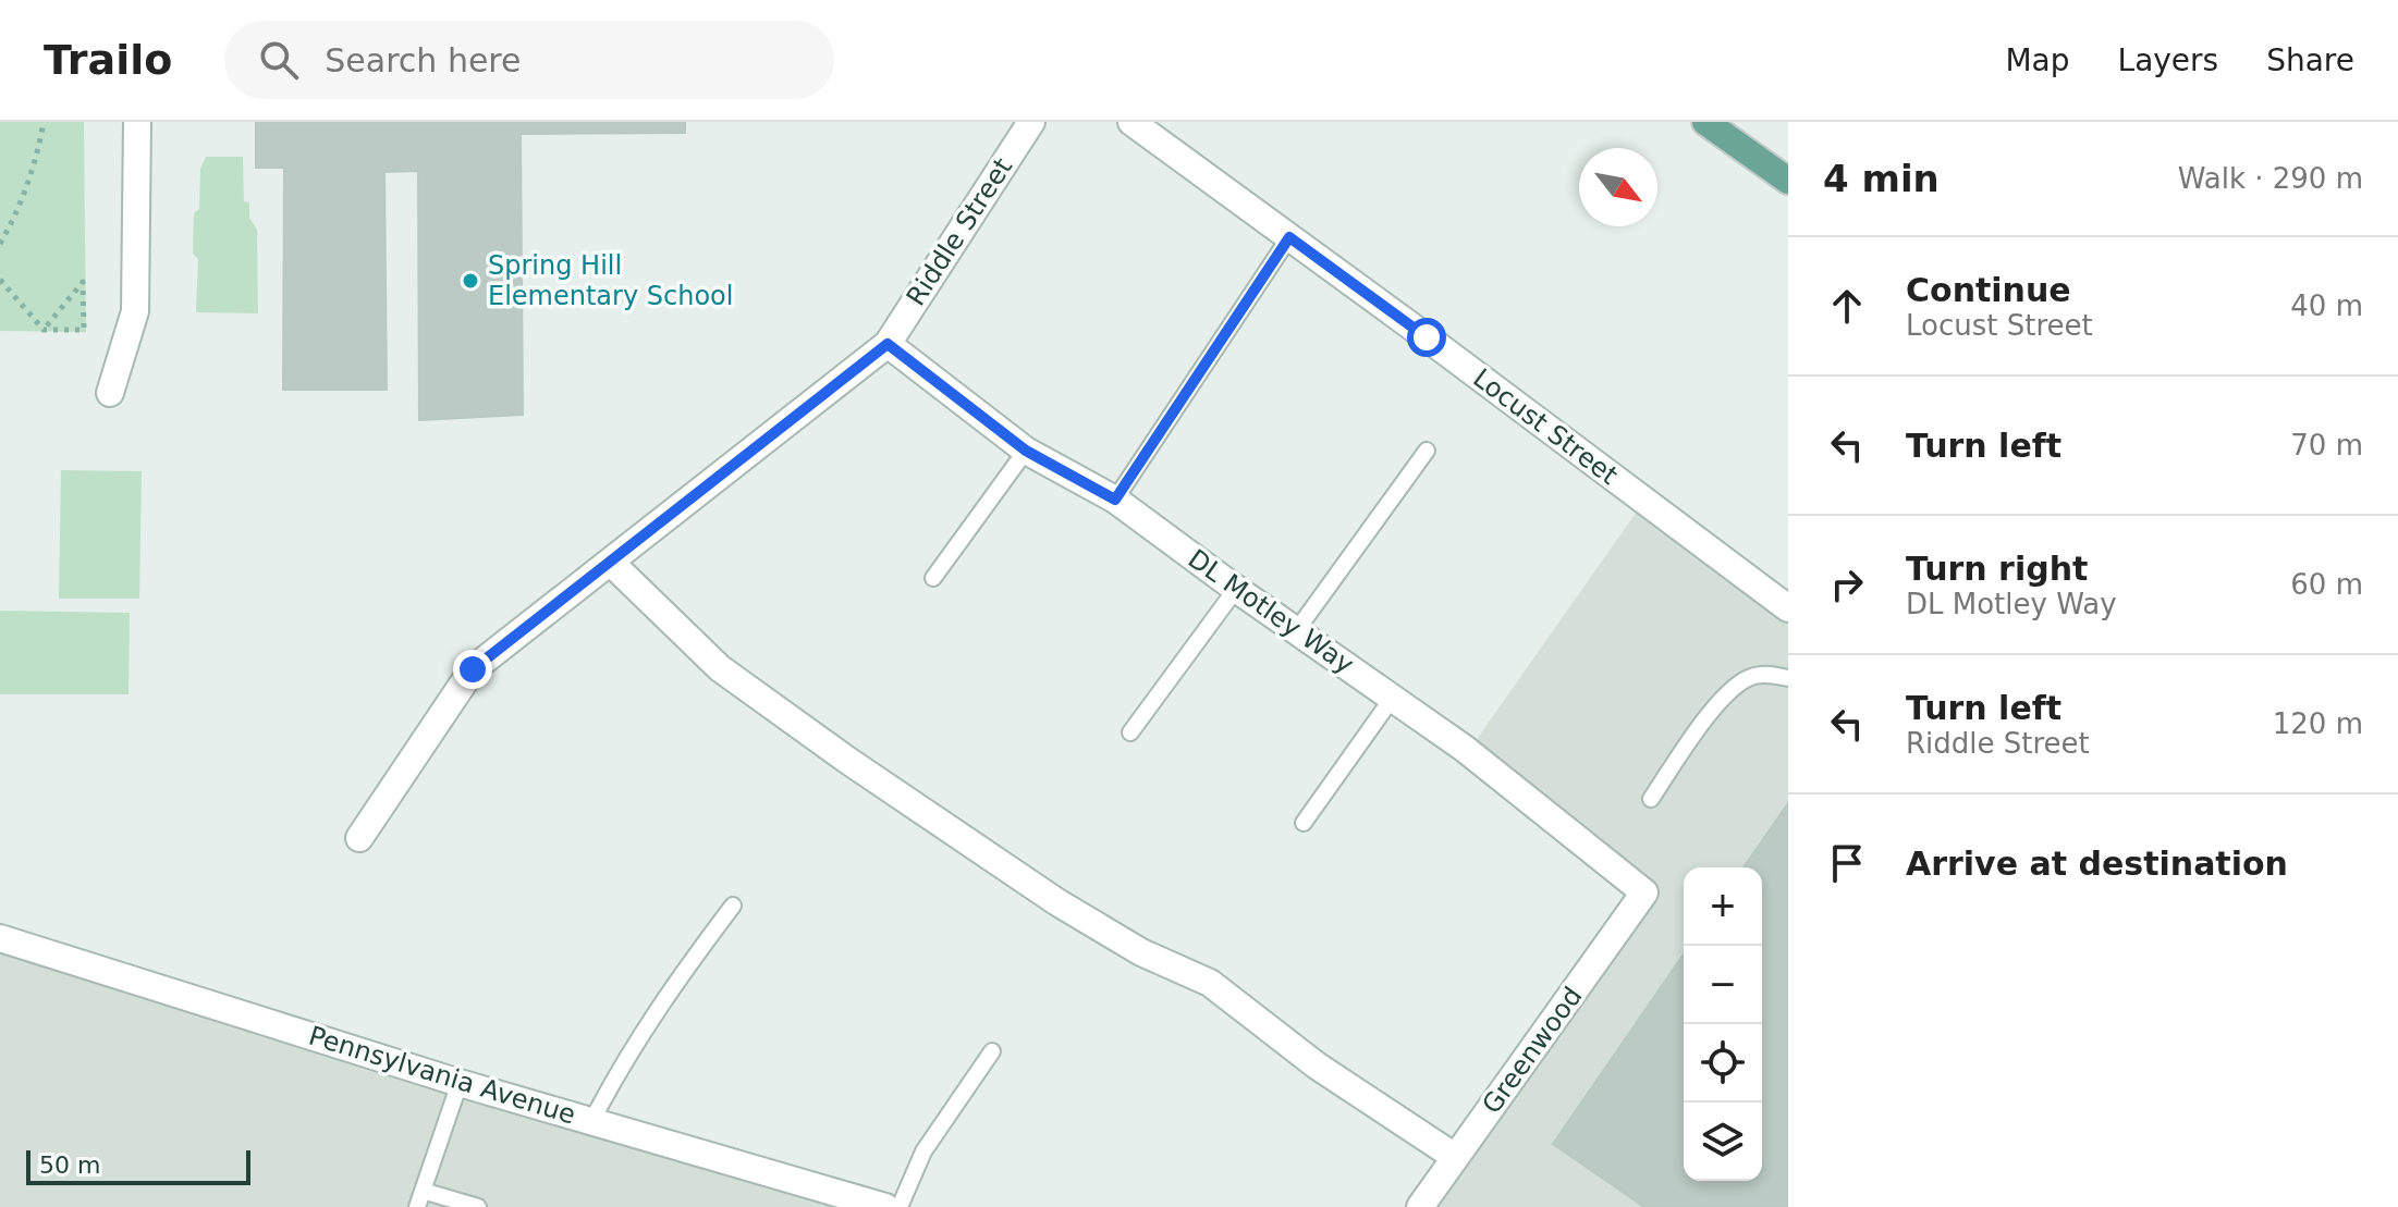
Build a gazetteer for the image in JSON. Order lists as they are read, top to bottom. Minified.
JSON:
{"streets":{"street":["Riddle Street","Locust Street","DL Motley Way","Greenwood","Pennsylvania Avenue"]},"crossings":[["Riddle Street","DL Motley Way"],["DL Motley Way","Greenwood"]],"places":["Spring Hill Elementary School"],"scale_bar":"50 m","north":"bottom right","page":{"header":"Trailo","search":"Search here","nav":["Map","Layers","Share"],"heading":["4 min","Walk · 290 m"],"list":[["Continue","Locust Street","40 m"],["Turn left","70 m"],["Turn right","DL Motley Way","60 m"],["Turn left","Riddle Street","120 m"],"Arrive at destination"],"map_buttons":["+","−"],"scale":"50 m"}}
